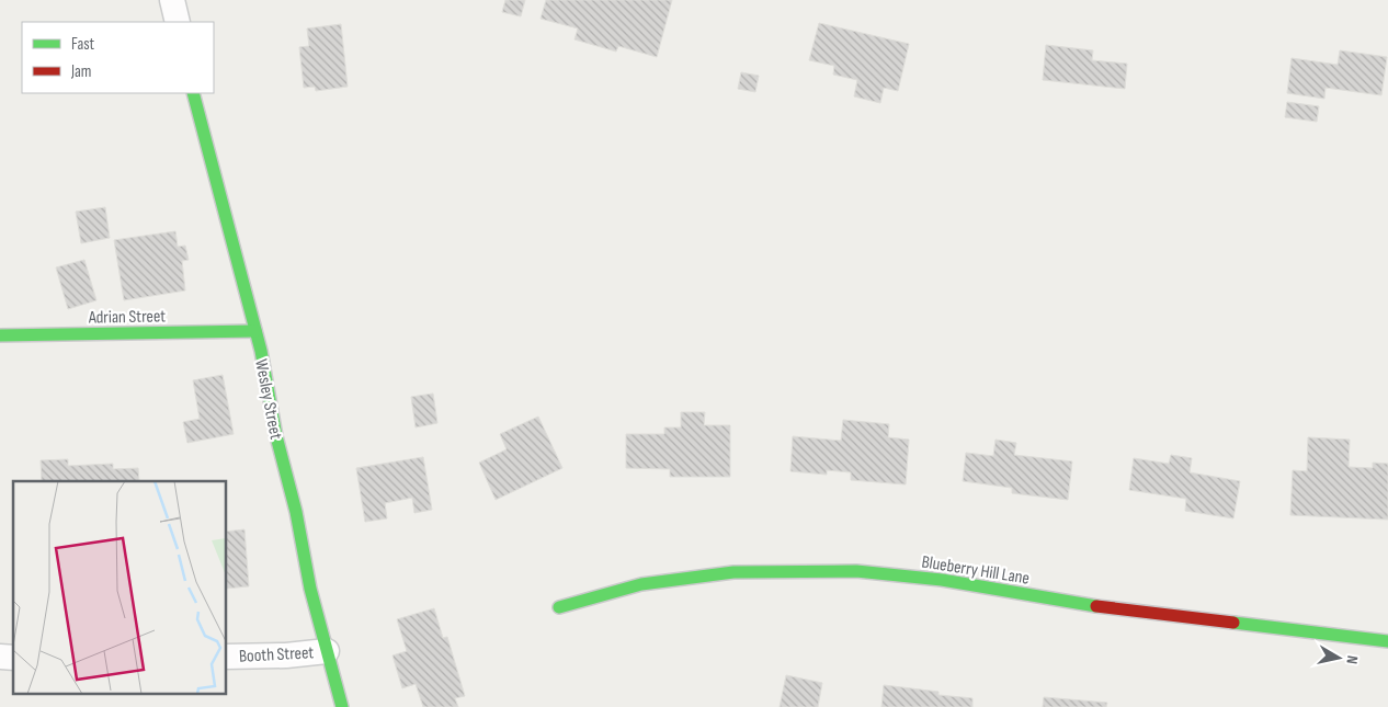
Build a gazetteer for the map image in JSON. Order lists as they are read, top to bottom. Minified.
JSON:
{"streets":{"street":["Adrian Street","Wesley Street","Blueberry Hill Lane","Booth Street"]},"crossings":[["Adrian Street","Wesley Street"],["Wesley Street","Booth Street"]],"legend":["Fast","Jam"],"north":"right"}
